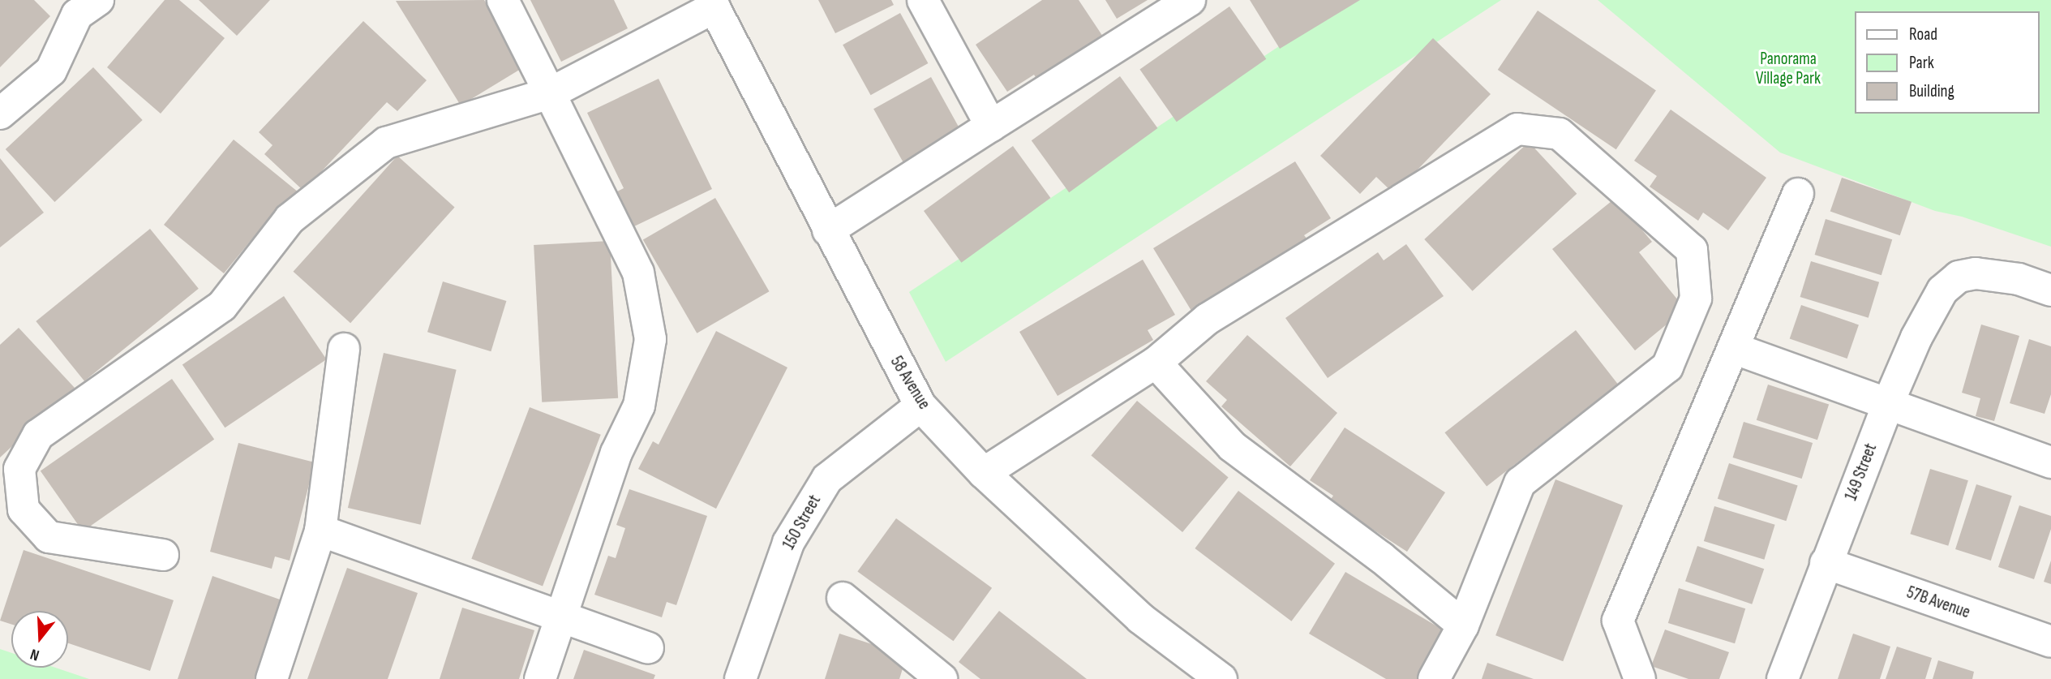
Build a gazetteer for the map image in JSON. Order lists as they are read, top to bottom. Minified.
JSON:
{"streets":{"street":["58 Avenue","149 Street","150 Street","57B Avenue"]},"crossings":[["58 Avenue","150 Street"],["149 Street","57B Avenue"]],"parks":["Panorama Village Park"],"legend":["Road","Park","Building"],"north":"bottom"}
